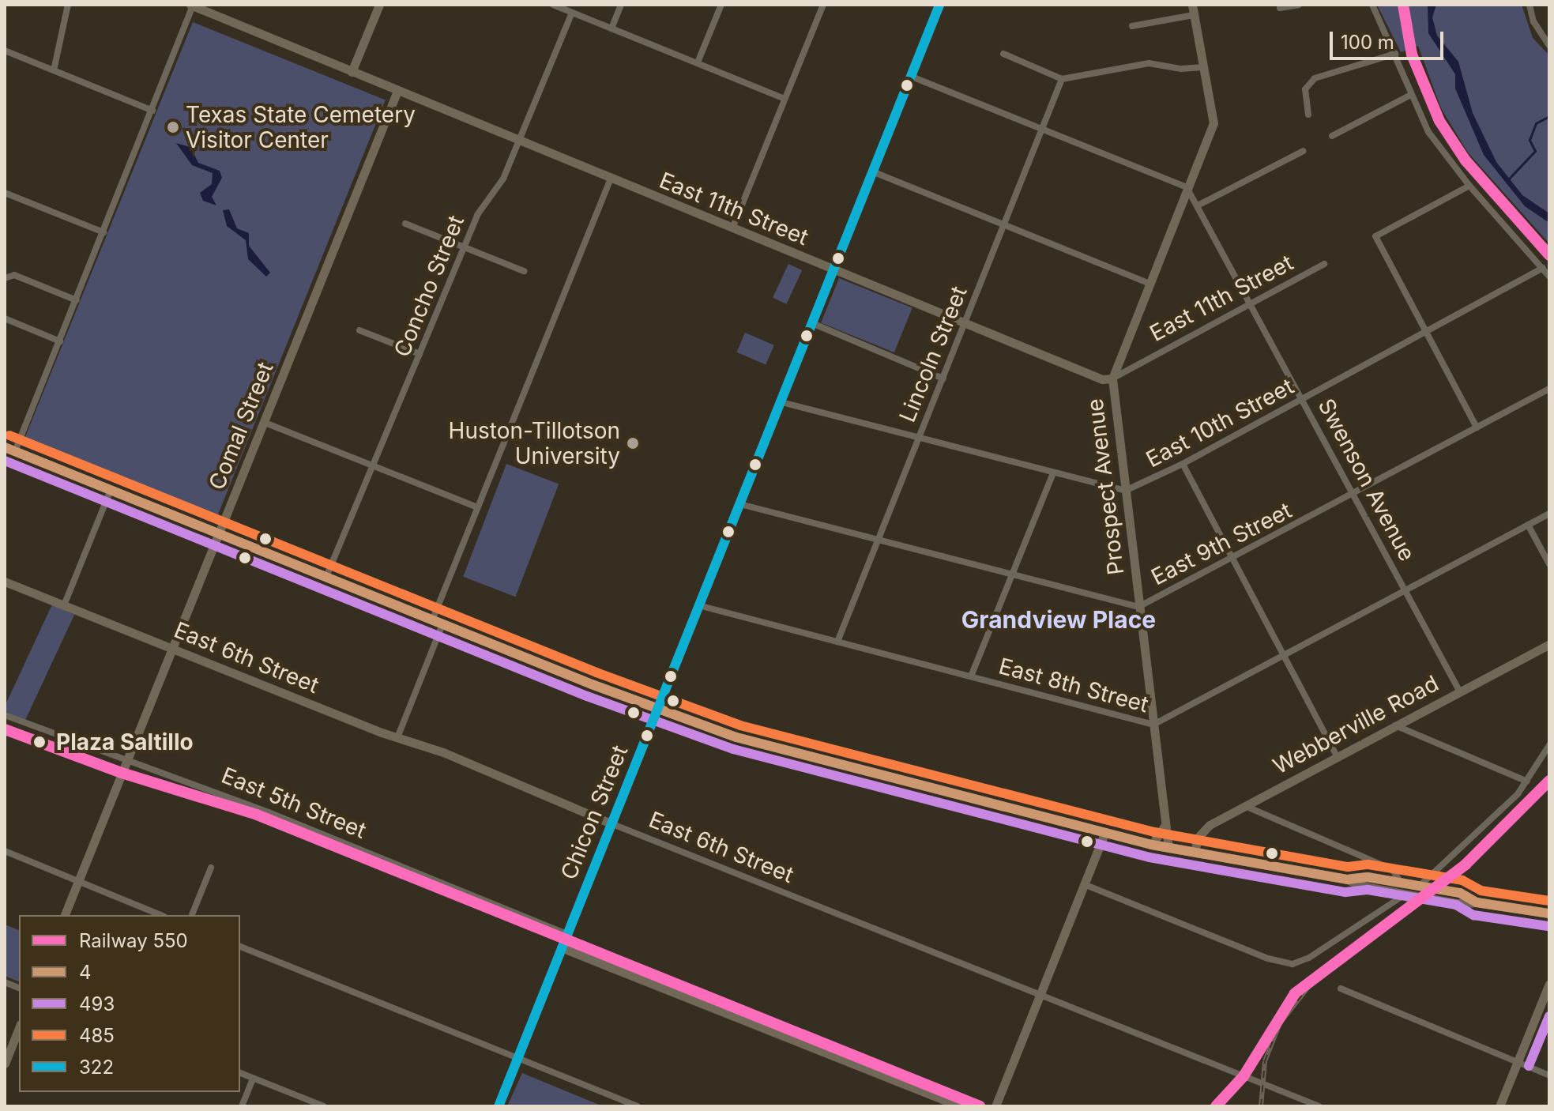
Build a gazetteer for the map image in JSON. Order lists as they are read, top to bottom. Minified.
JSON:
{"streets":{"street":["East 11th Street","Concho Street","Lincoln Street","East 10th Street","Comal Street","Swenson Avenue","Prospect Avenue","East 9th Street","East 6th Street","East 8th Street","Webberville Road","East 5th Street","Chicon Street"]},"crossings":[["East 11th Street","Concho Street"],["East 11th Street","Lincoln Street"],["East 11th Street","Comal Street"],["East 11th Street","Swenson Avenue"],["East 11th Street","Prospect Avenue"],["East 11th Street","Chicon Street"],["Lincoln Street","East 9th Street"],["Lincoln Street","East 8th Street"],["East 10th Street","Swenson Avenue"],["East 10th Street","Prospect Avenue"],["Comal Street","East 6th Street"],["Comal Street","East 5th Street"],["Swenson Avenue","Prospect Avenue"],["Swenson Avenue","East 9th Street"],["Swenson Avenue","East 8th Street"],["Swenson Avenue","Webberville Road"],["Prospect Avenue","East 9th Street"],["Prospect Avenue","East 8th Street"],["East 9th Street","Chicon Street"],["East 6th Street","Chicon Street"],["East 8th Street","Chicon Street"],["East 5th Street","Chicon Street"]],"districts":["Grandview Place"],"places":["Texas State Cemetery Visitor Center","Huston-Tillotson University","Plaza Saltillo"],"lines":["rail line 550","transit line 322","transit line 485","transit line 4","transit line 493"],"legend":["Railway 550","4","493","485","322"],"scale_bar":"100 m"}
